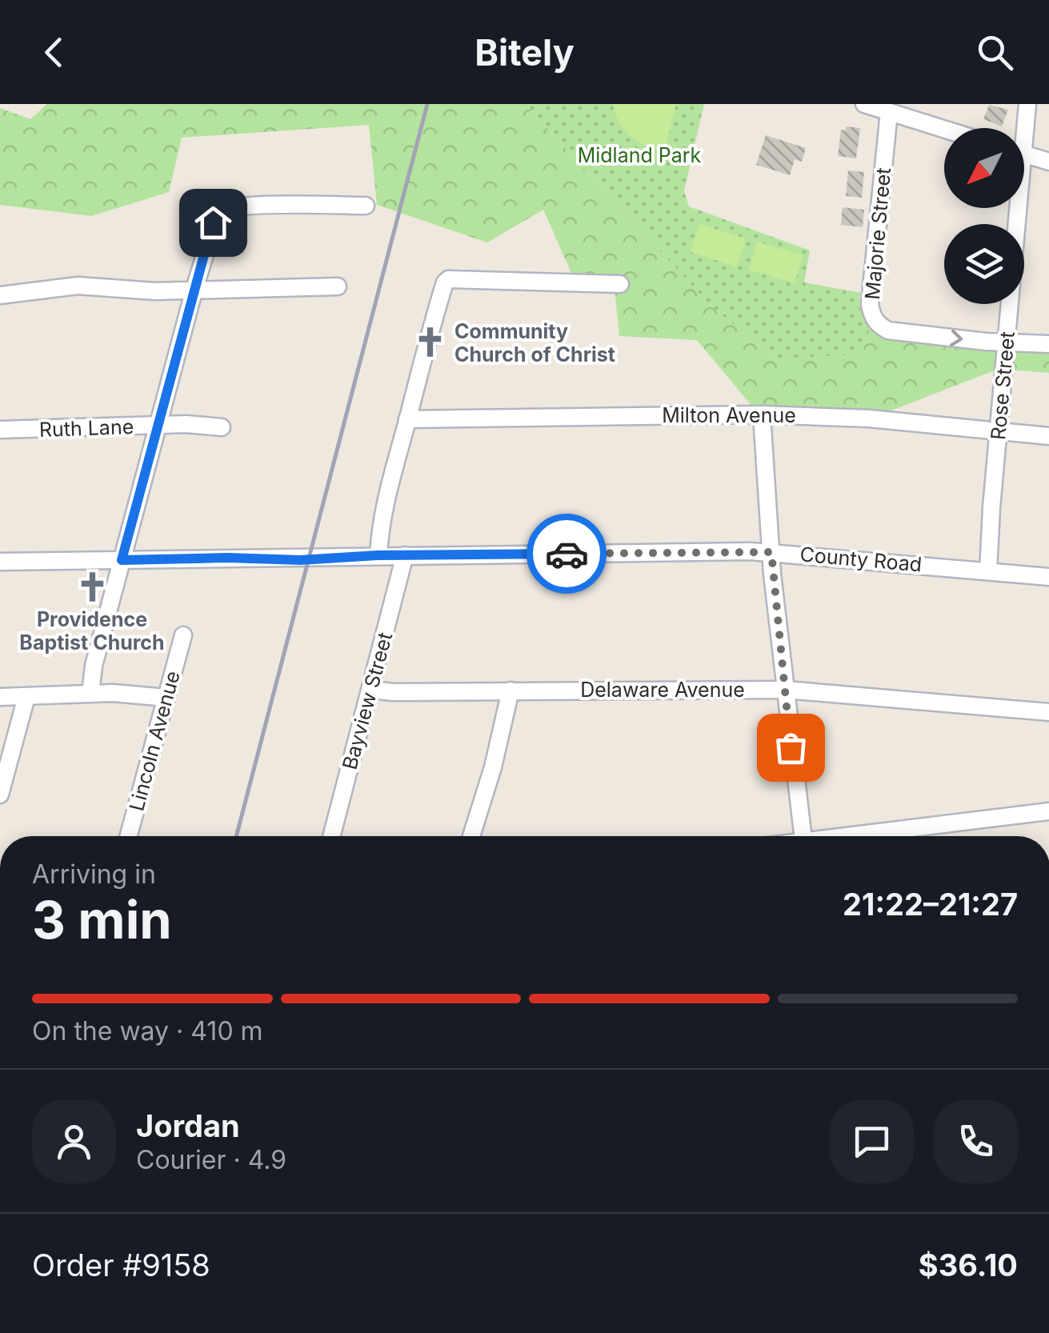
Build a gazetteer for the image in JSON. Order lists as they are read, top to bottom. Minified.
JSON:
{"streets":{"street":["Majorie Street","Rose Street","Milton Avenue","Ruth Lane","County Road","Delaware Avenue","Bayview Street","Lincoln Avenue"]},"crossings":[["Majorie Street","Rose Street"],["Rose Street","Milton Avenue"],["Rose Street","County Road"],["County Road","Bayview Street"],["Delaware Avenue","Bayview Street"]],"parks":["Midland Park"],"places":{"church":["Community Church of Christ","Providence Baptist Church"]},"north":"bottom left","page":{"header":"Bitely","heading":["3 min","Arriving in","21:22–21:27"],"panel":["Jordan","Courier · 4.9","Order #9158","$36.10"],"bar":"On the way · 410 m"}}
